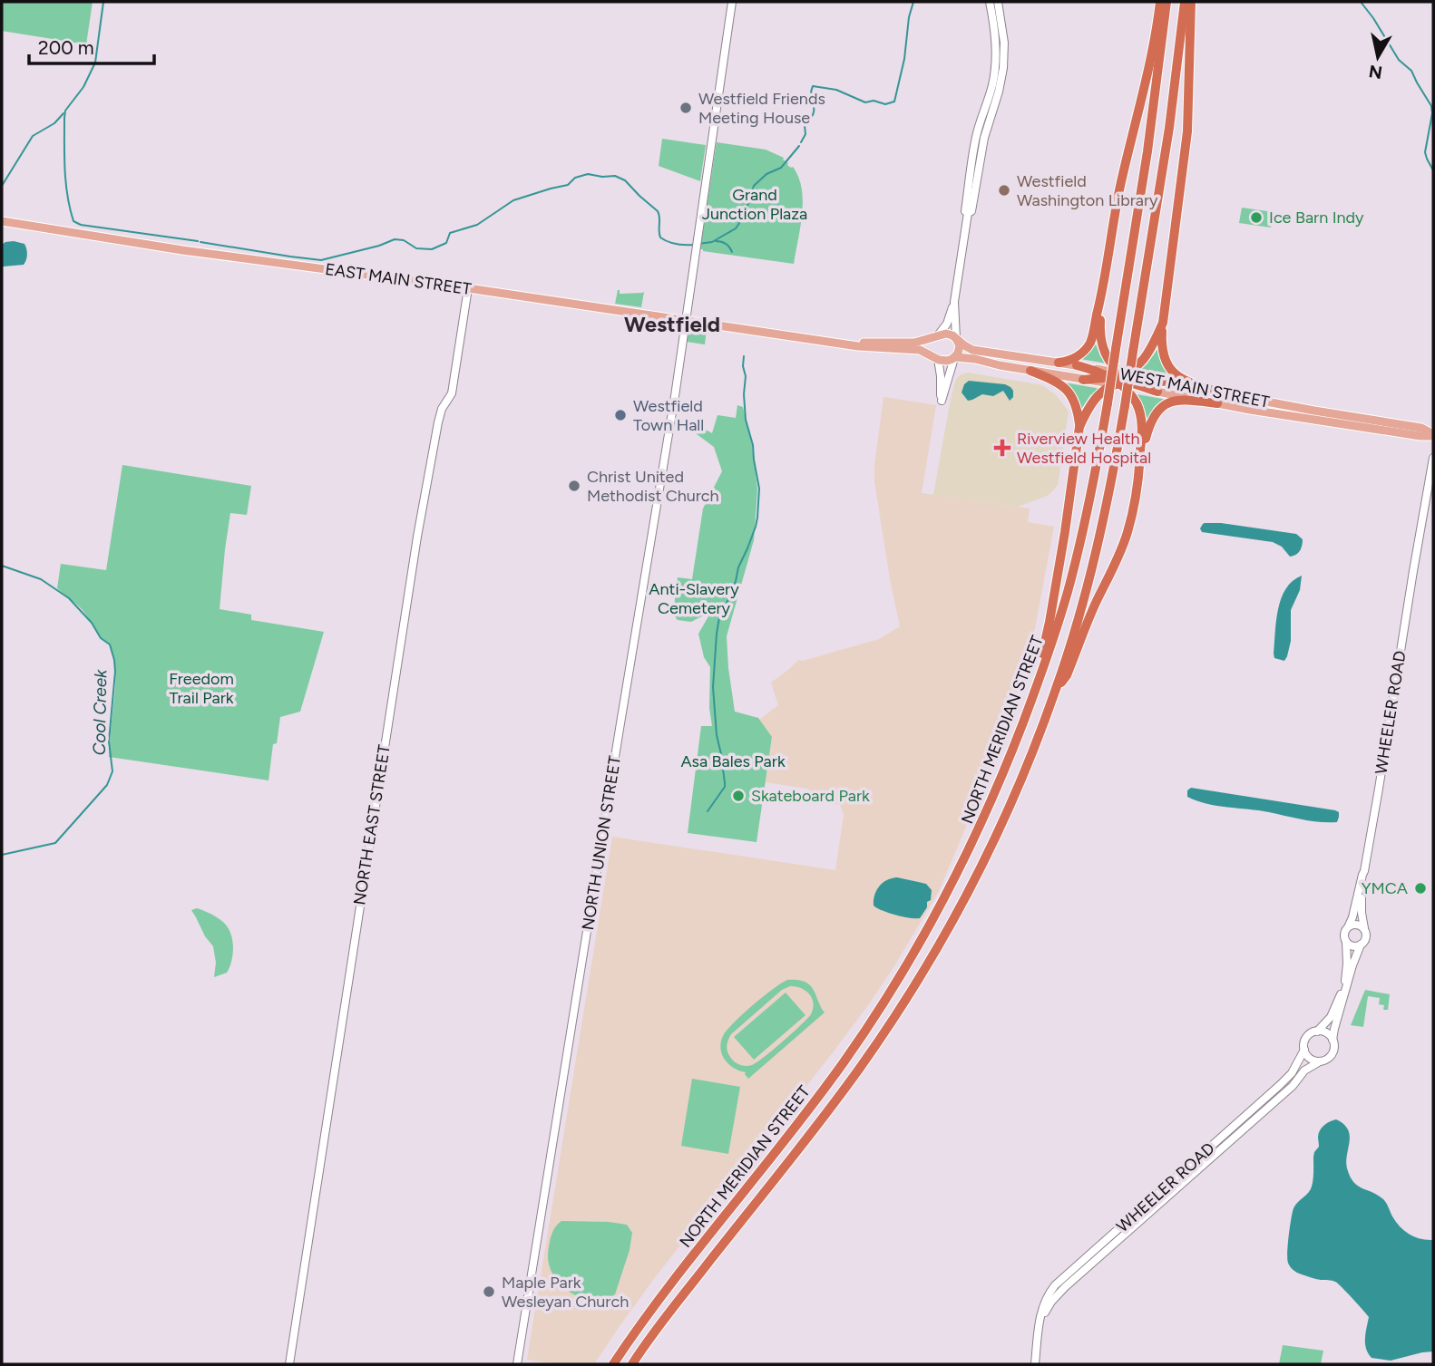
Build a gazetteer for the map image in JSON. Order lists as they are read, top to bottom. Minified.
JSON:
{"streets":{"highway":["NORTH MERIDIAN STREET"],"main road":["EAST MAIN STREET","WEST MAIN STREET"],"street":["WHEELER ROAD","NORTH EAST STREET","NORTH UNION STREET"]},"crossings":[["EAST MAIN STREET","NORTH EAST STREET"],["EAST MAIN STREET","NORTH UNION STREET"]],"districts":["Westfield"],"water":["Cool Creek"],"parks":["Grand Junction Plaza","Anti-Slavery Cemetery","Freedom Trail Park","Asa Bales Park"],"places":{"other":["Westfield Friends Meeting House","Westfield Washington Library","Ice Barn Indy","Westfield Town Hall","Christ United Methodist Church","Skateboard Park","YMCA","Maple Park Wesleyan Church"],"health":["Riverview Health Westfield Hospital"]},"scale_bar":"200 m","north":"bottom"}
